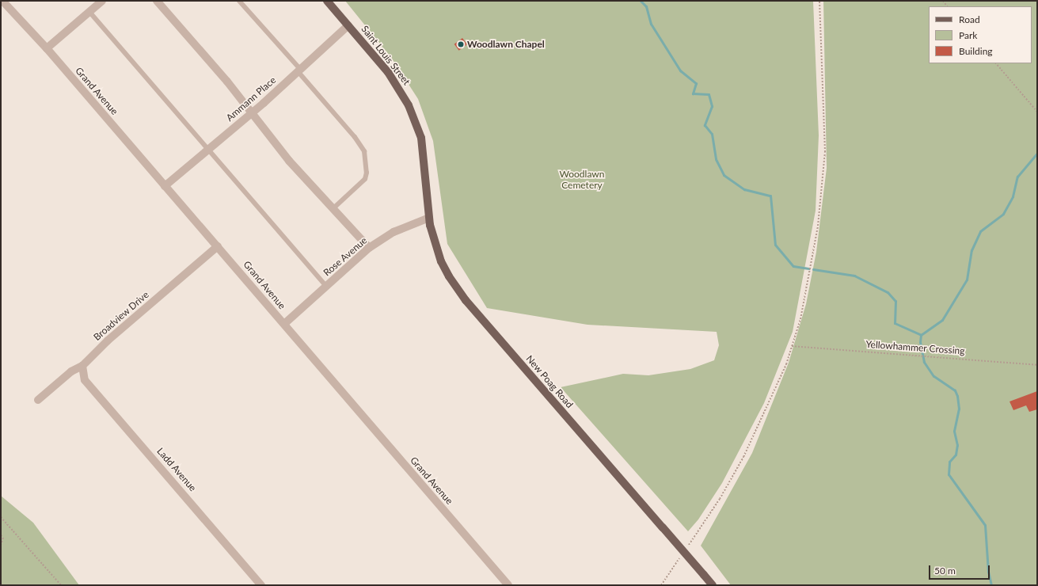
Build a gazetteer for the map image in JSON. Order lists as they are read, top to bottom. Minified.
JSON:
{"streets":{"main road":["Saint Louis Street","New Poag Road"],"street":["Grand Avenue","Ammann Place","Rose Avenue","Broadview Drive","Ladd Avenue"],"path":["Yellowhammer Crossing"]},"crossings":[["Saint Louis Street","Ammann Place"],["Saint Louis Street","New Poag Road"],["Grand Avenue","Ammann Place"],["Grand Avenue","Rose Avenue"],["Grand Avenue","Broadview Drive"],["Rose Avenue","New Poag Road"],["Broadview Drive","Ladd Avenue"]],"parks":["Woodlawn Cemetery"],"places":["Woodlawn Chapel"],"legend":["Road","Park","Building"],"scale_bar":"50 m"}
